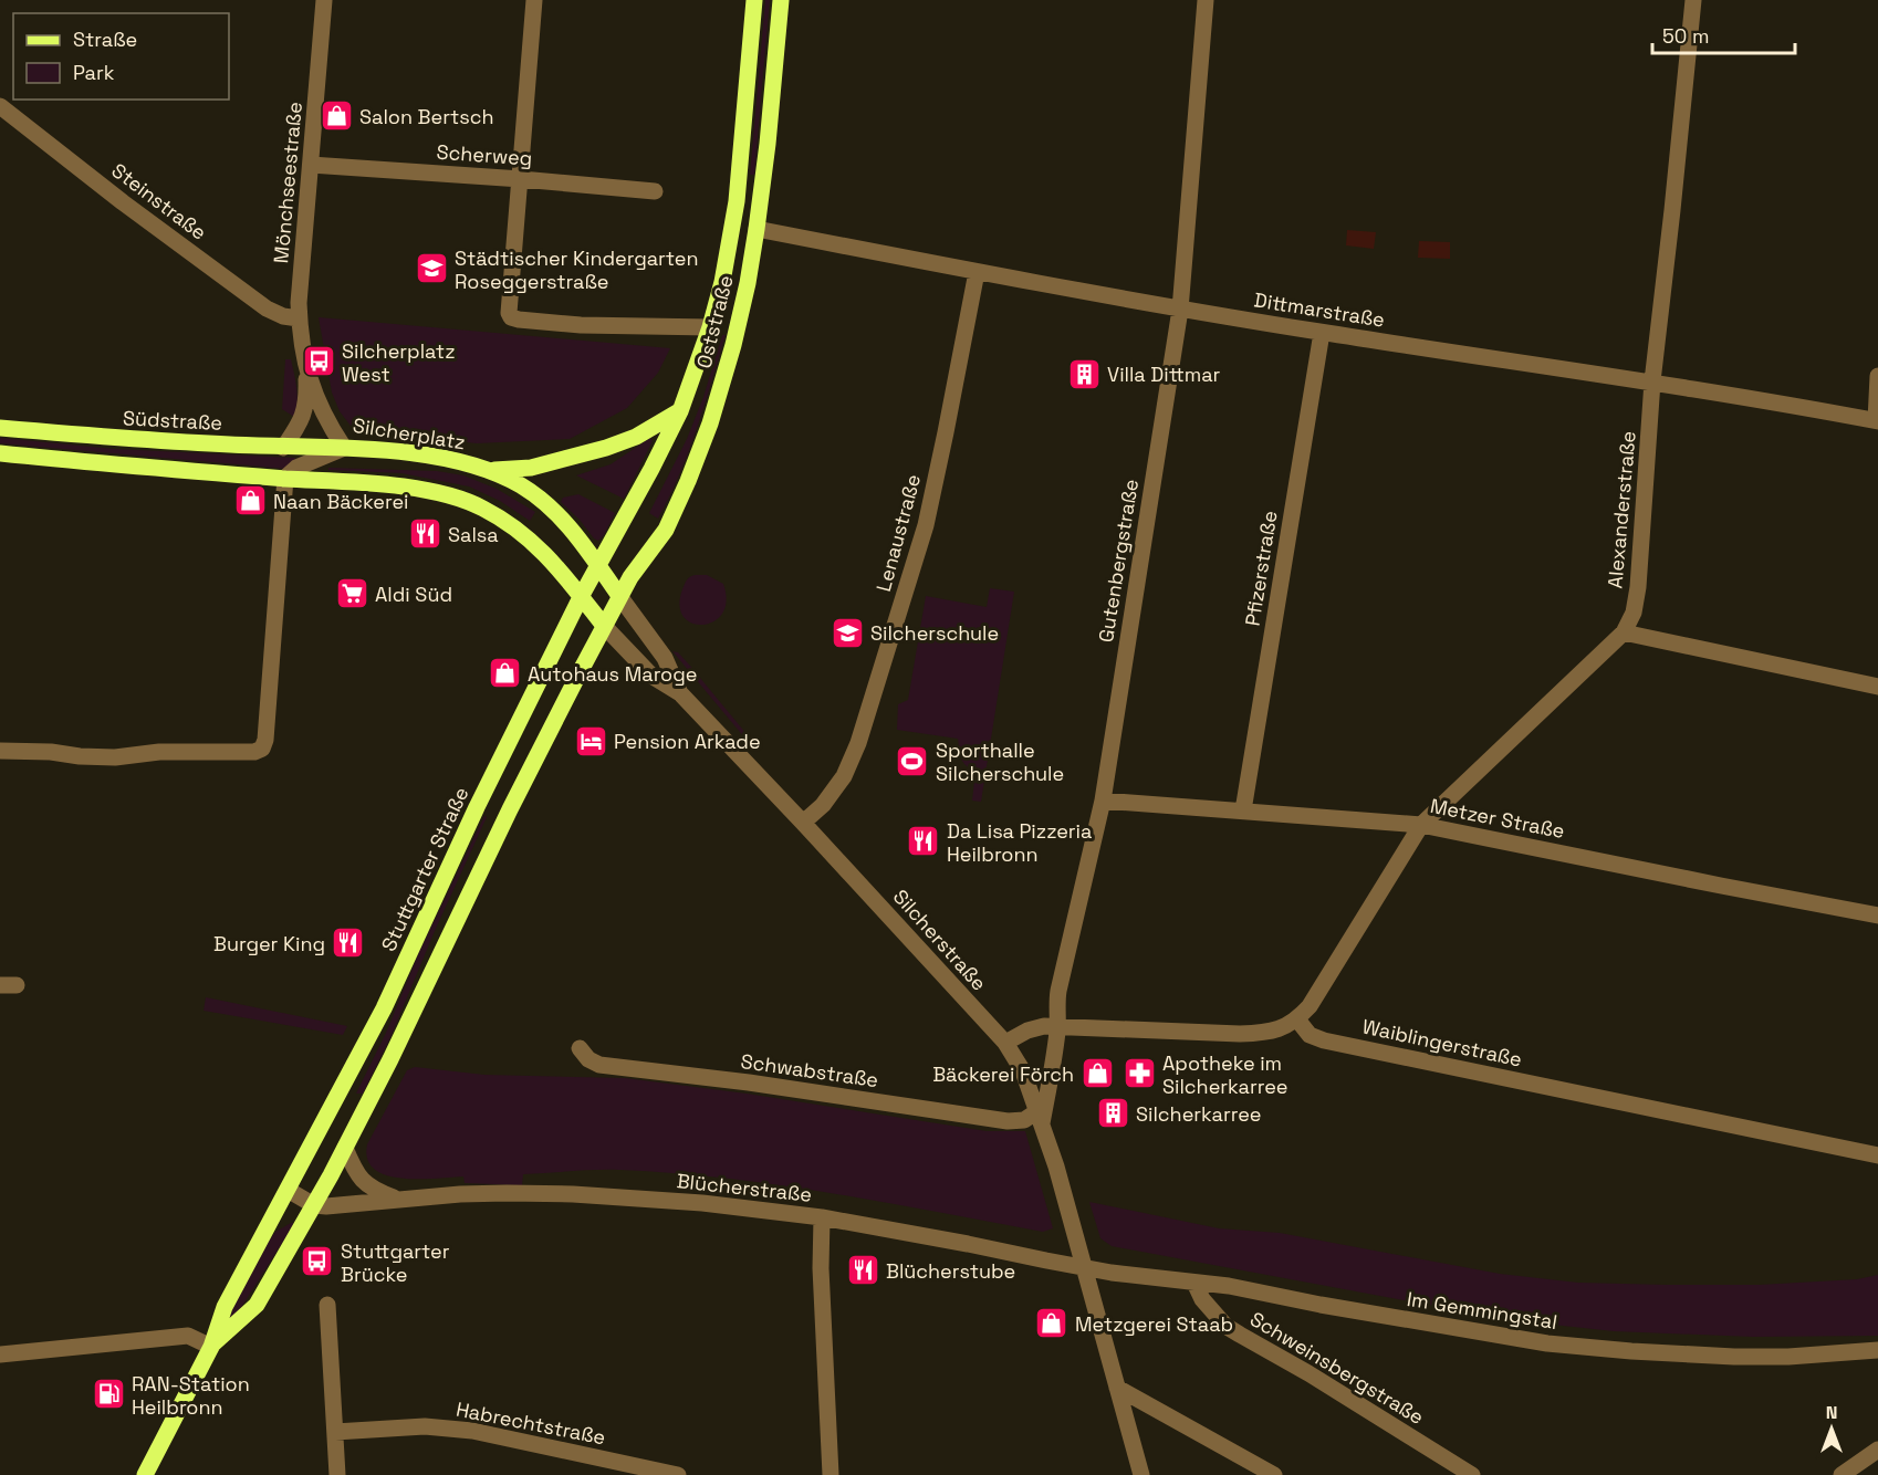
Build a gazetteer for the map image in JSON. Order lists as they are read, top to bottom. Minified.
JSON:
{"streets":{"main road":["Oststraße","Südstraße","Silcherplatz","Stuttgarter Straße"],"street":["Scherweg","Mönchseestraße","Steinstraße","Dittmarstraße","Alexanderstraße","Lenaustraße","Gutenbergstraße","Pfizerstraße","Metzer Straße","Silcherstraße","Waiblingerstraße","Schwabstraße","Blücherstraße","Im Gemmingstal","Schweinsbergstraße","Habrechtstraße"]},"crossings":[["Scherweg","Mönchseestraße"],["Mönchseestraße","Steinstraße"],["Mönchseestraße","Silcherplatz"],["Dittmarstraße","Oststraße"],["Dittmarstraße","Alexanderstraße"],["Dittmarstraße","Lenaustraße"],["Dittmarstraße","Gutenbergstraße"],["Dittmarstraße","Pfizerstraße"],["Oststraße","Stuttgarter Straße"],["Oststraße","Silcherstraße"],["Südstraße","Silcherplatz"],["Silcherplatz","Stuttgarter Straße"],["Alexanderstraße","Metzer Straße"],["Alexanderstraße","Waiblingerstraße"],["Lenaustraße","Silcherstraße"],["Gutenbergstraße","Metzer Straße"],["Gutenbergstraße","Silcherstraße"],["Gutenbergstraße","Schwabstraße"],["Pfizerstraße","Metzer Straße"],["Stuttgarter Straße","Silcherstraße"],["Stuttgarter Straße","Blücherstraße"],["Silcherstraße","Schwabstraße"],["Silcherstraße","Blücherstraße"],["Silcherstraße","Im Gemmingstal"],["Blücherstraße","Im Gemmingstal"],["Im Gemmingstal","Schweinsbergstraße"]],"places":{"shop":["Salon Bertsch","Naan Bäckerei","Autohaus Maroge","Bäckerei Förch","Metzgerei Staab"],"school or university":["Städtischer Kindergarten Roseggerstraße","Silcherschule"],"bus stop":["Silcherplatz West","Stuttgarter Brücke"],"building":["Villa Dittmar","Silcherkarree"],"restaurant":["Salsa","Da Lisa Pizzeria Heilbronn","Burger King","Blücherstube"],"supermarket":["Aldi Süd"],"hotel":["Pension Arkade"],"sports":["Sporthalle Silcherschule"],"pharmacy":["Apotheke im Silcherkarree"],"fuel station":["RAN-Station Heilbronn"]},"legend":["Straße","Park"],"scale_bar":"50 m","north":"top"}
